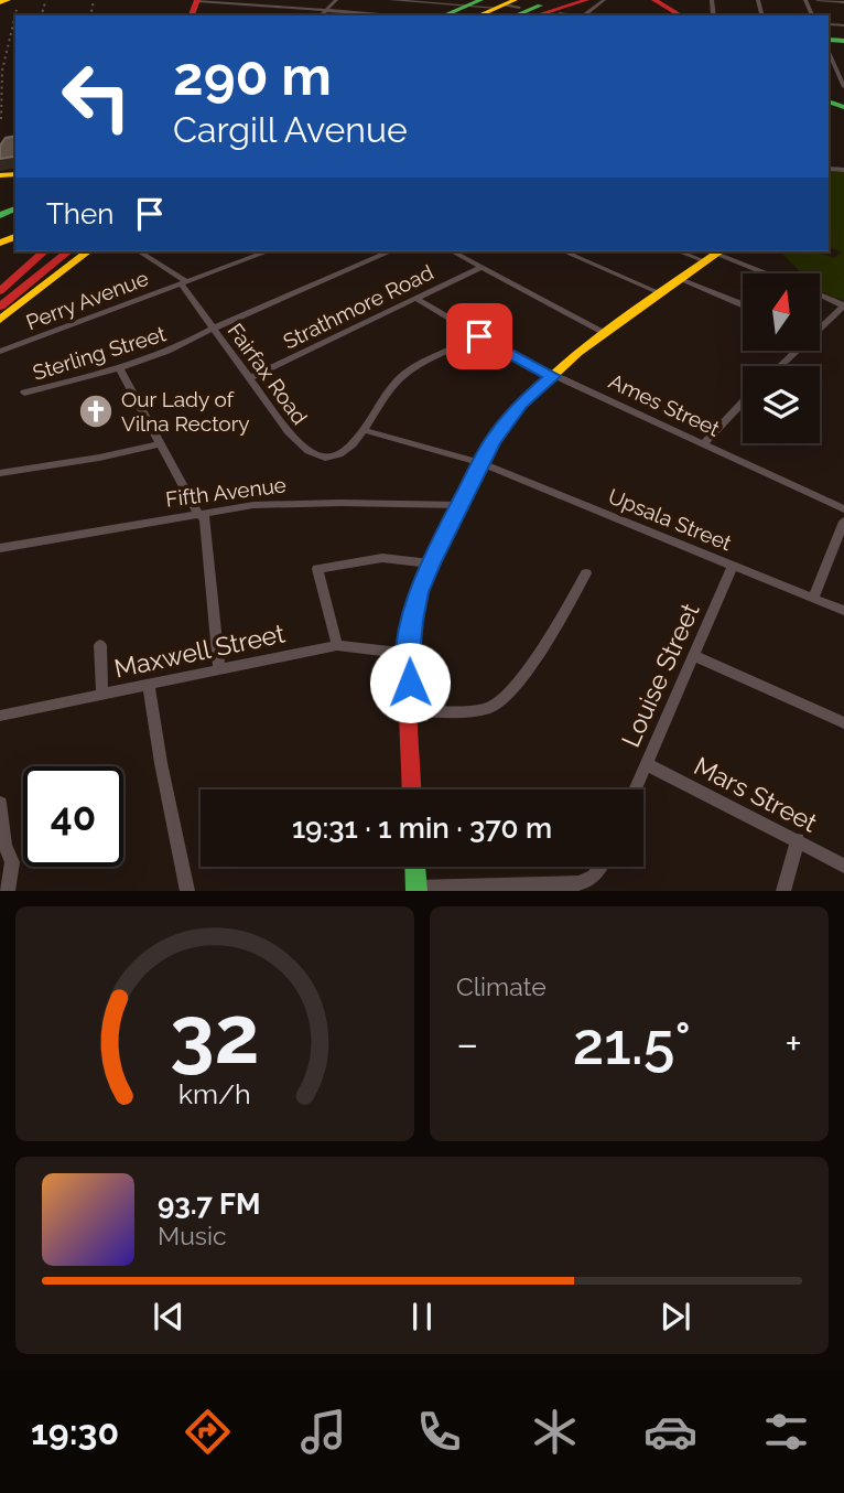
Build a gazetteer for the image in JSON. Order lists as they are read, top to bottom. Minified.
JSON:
{"streets":{"street":["Perry Avenue","Strathmore Road","Sterling Street","Fairfax Road","Ames Street","Fifth Avenue","Upsala Street","Maxwell Street","Louise Street","Mars Street"]},"crossings":[["Perry Avenue","Fairfax Road"],["Strathmore Road","Fairfax Road"],["Strathmore Road","Ames Street"],["Sterling Street","Fairfax Road"],["Fairfax Road","Ames Street"],["Fairfax Road","Upsala Street"],["Upsala Street","Louise Street"],["Louise Street","Mars Street"]],"places":{"church":["Our Lady of Vilna Rectory"]},"north":"top","page":{"turn":["290 m","Cargill Avenue"],"then":"Then","limit":"40","trip":"19:31 · 1 min · 370 m","tile":"Climate","heat":["−","21.5°","+"],"song":["93.7 FM","Music"],"tabs":"19:30","gauge":["32","km/h"]}}
